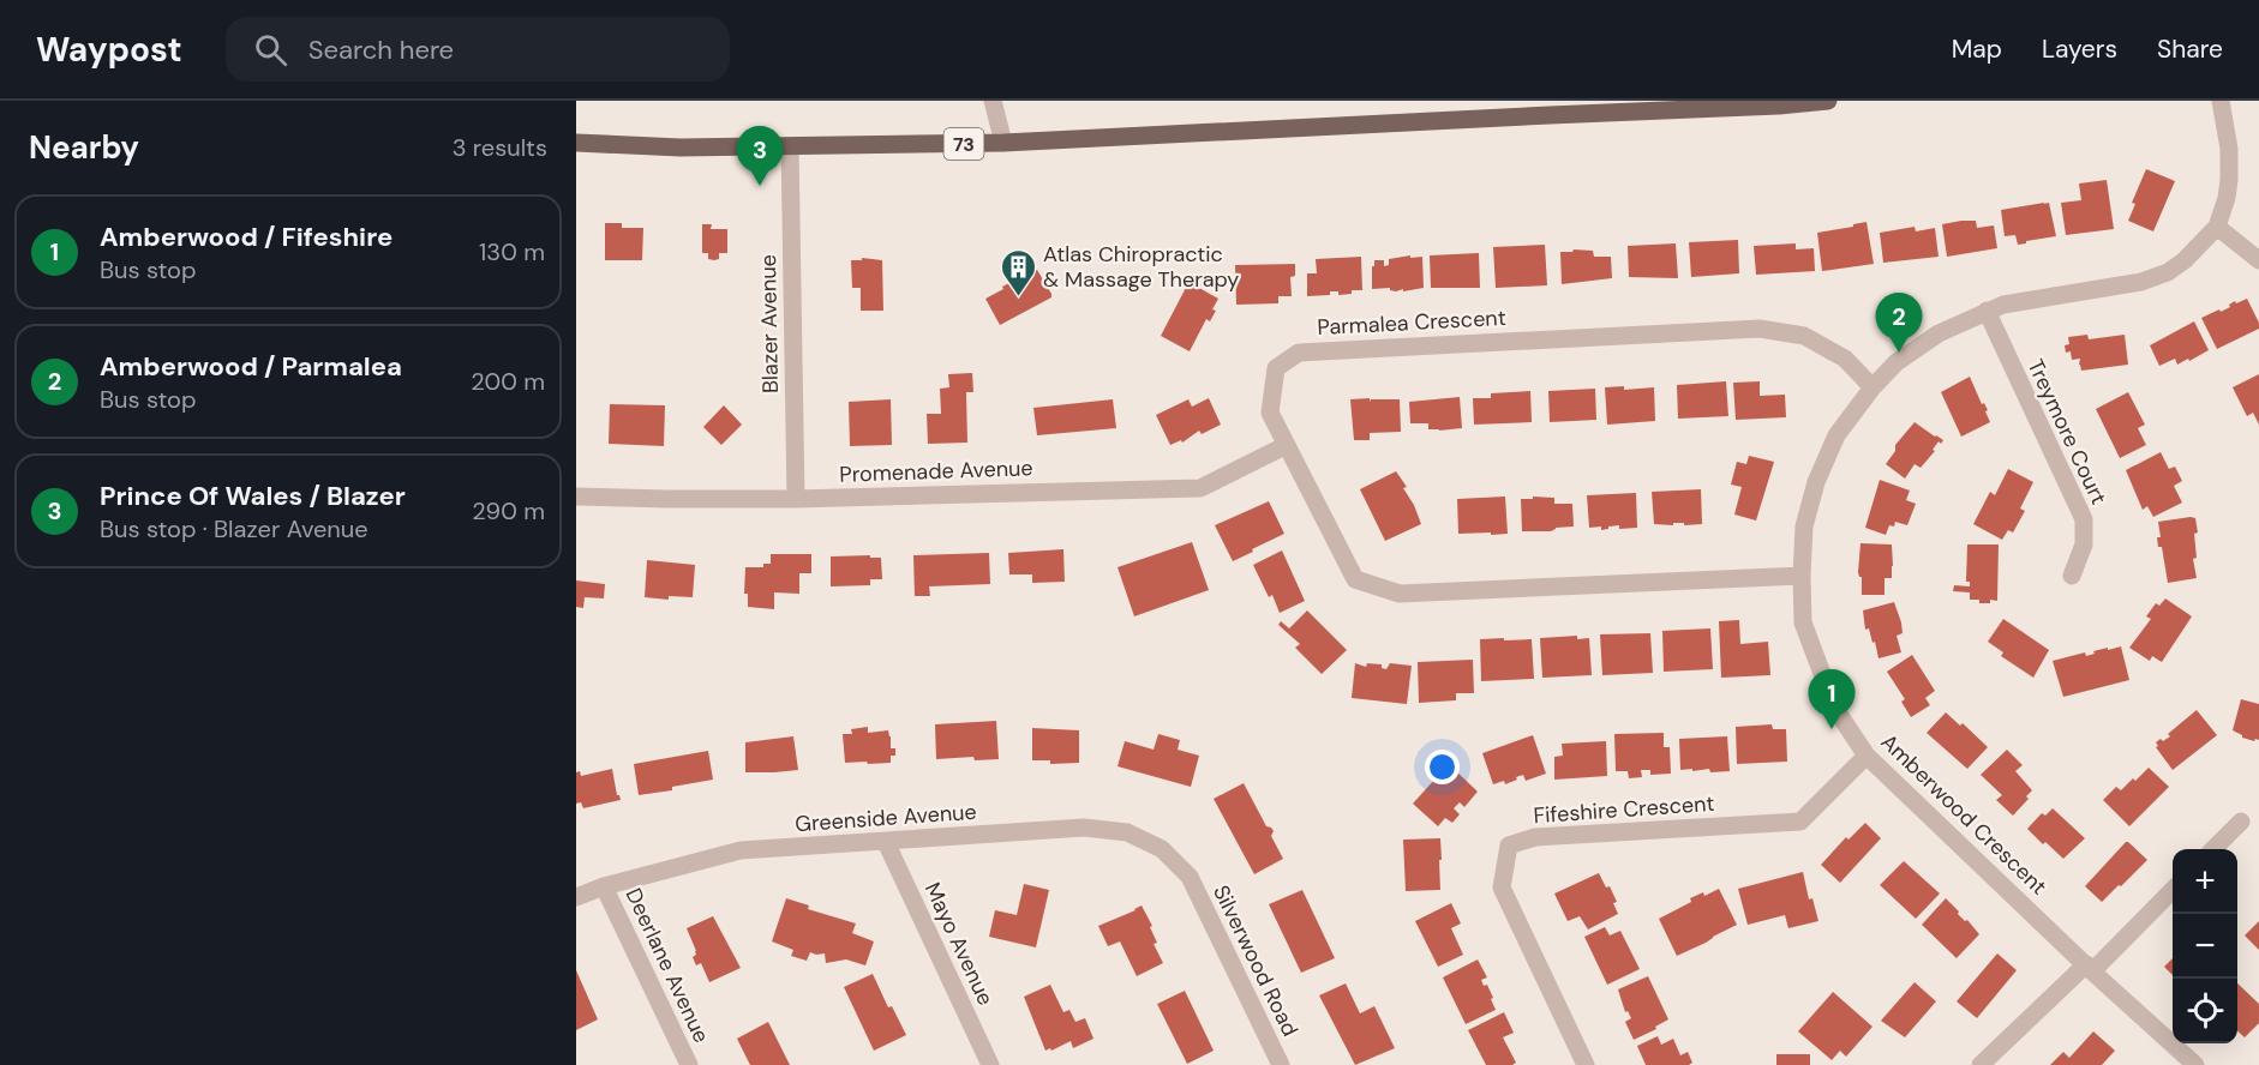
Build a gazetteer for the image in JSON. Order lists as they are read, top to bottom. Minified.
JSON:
{"streets":{"main road":["73"],"street":["Parmalea Crescent","Blazer Avenue","Treymore Court","Promenade Avenue","Fifeshire Crescent","Amberwood Crescent","Greenside Avenue","Mayo Avenue","Silverwood Road","Deerlane Avenue"]},"crossings":[["73","Blazer Avenue"],["Parmalea Crescent","Promenade Avenue"],["Parmalea Crescent","Amberwood Crescent"],["Blazer Avenue","Promenade Avenue"],["Treymore Court","Amberwood Crescent"],["Fifeshire Crescent","Amberwood Crescent"],["Greenside Avenue","Mayo Avenue"],["Greenside Avenue","Silverwood Road"],["Greenside Avenue","Deerlane Avenue"]],"places":{"building":["Atlas Chiropractic & Massage Therapy"]},"page":{"header":"Waypost","search":"Search here","nav":["Map","Layers","Share"],"heading":["Nearby","3 results"],"pins":["3","2","1"],"list":[{"mark":"1","name":"Amberwood / Fifeshire","note":"Bus stop","value":"130 m"},{"mark":"2","name":"Amberwood / Parmalea","note":"Bus stop","value":"200 m"},{"mark":"3","name":"Prince Of Wales / Blazer","note":"Bus stop · Blazer Avenue","value":"290 m"}],"map_buttons":["+","−"]}}
